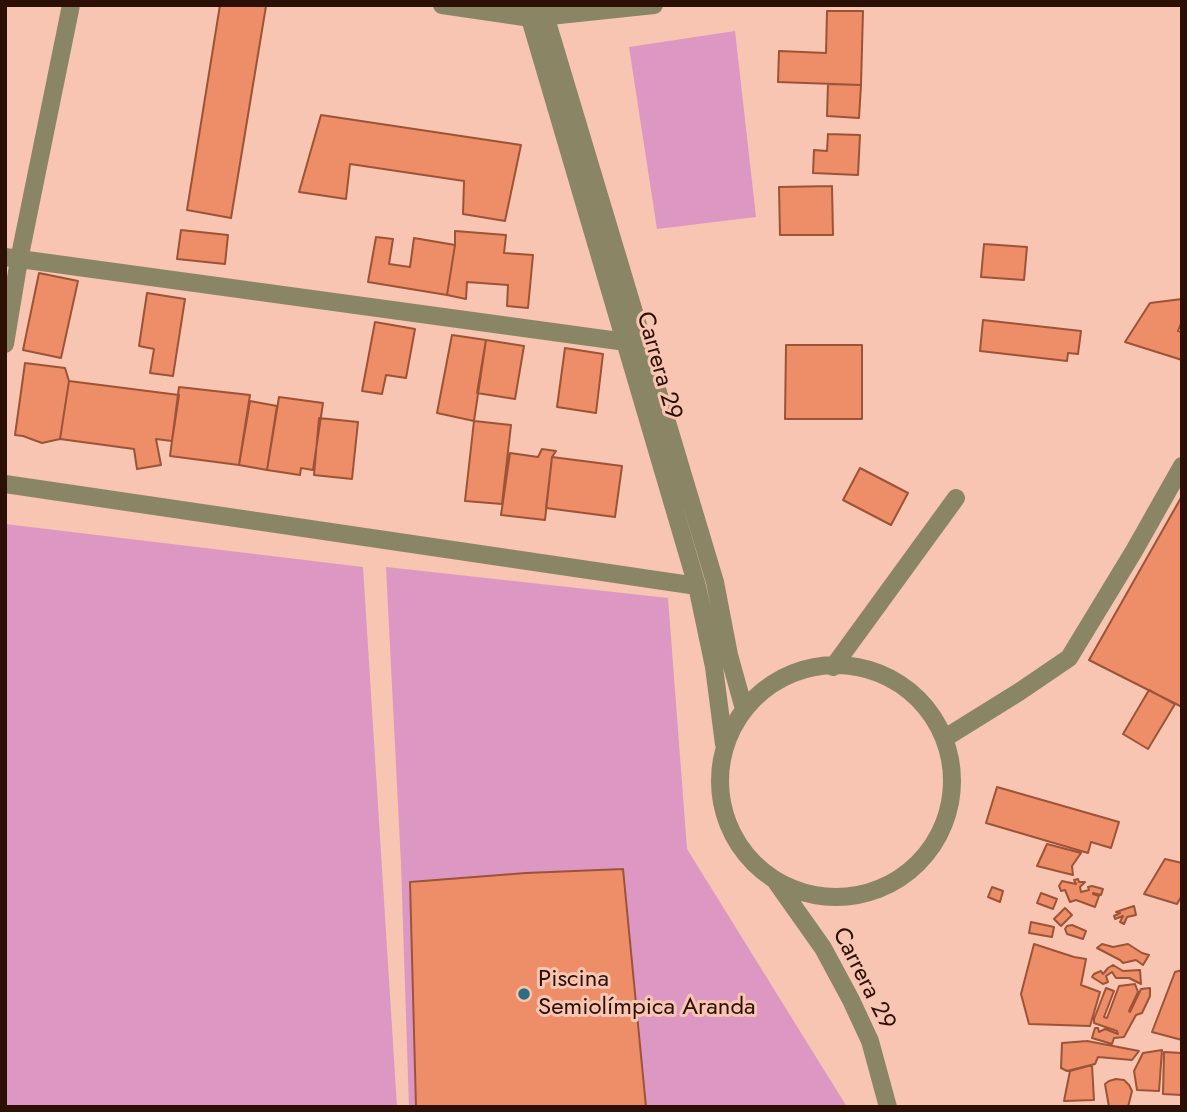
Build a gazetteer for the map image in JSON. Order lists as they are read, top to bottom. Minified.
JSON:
{"streets":{"street":["Carrera 29"]},"places":["Piscina Semiolímpica Aranda"]}
